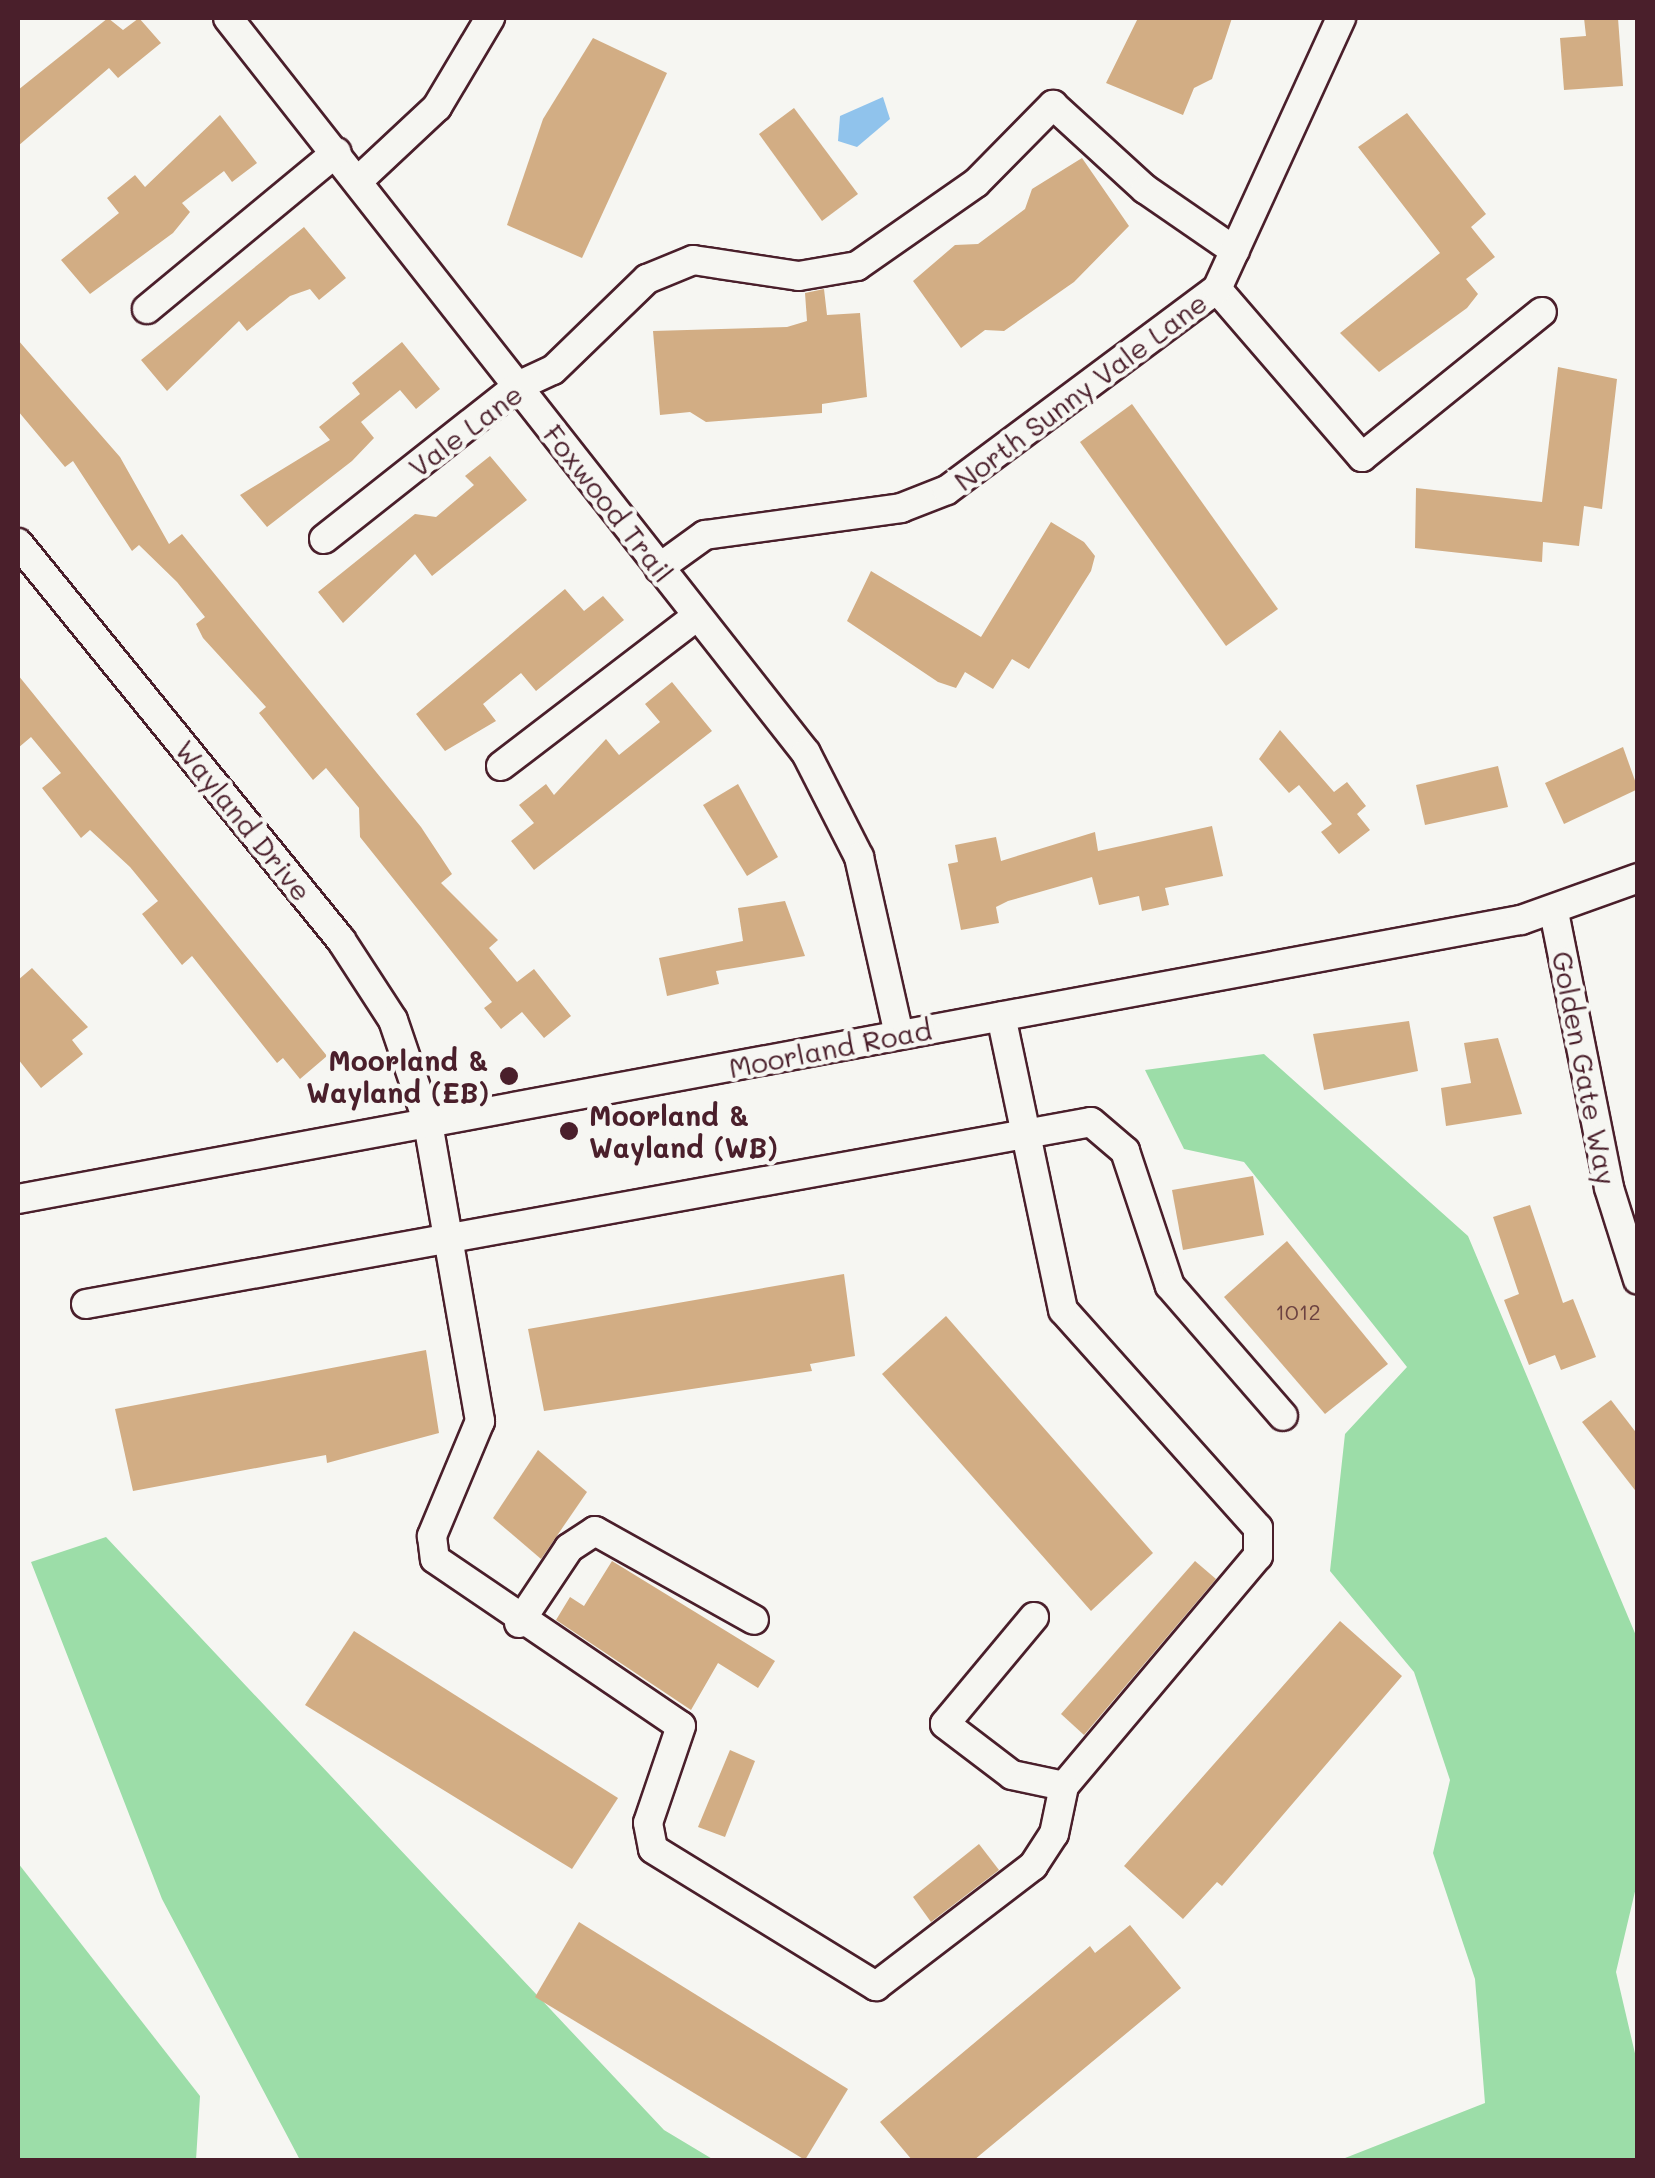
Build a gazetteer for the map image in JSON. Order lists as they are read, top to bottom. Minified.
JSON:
{"streets":{"street":["North Sunny Vale Lane","Vale Lane","Foxwood Trail","Wayland Drive","Moorland Road","Golden Gate Way"]},"crossings":[["North Sunny Vale Lane","Vale Lane"],["North Sunny Vale Lane","Foxwood Trail"],["Vale Lane","Foxwood Trail"],["Foxwood Trail","Moorland Road"],["Wayland Drive","Moorland Road"],["Moorland Road","Golden Gate Way"]],"places":["Moorland & Wayland (EB)","Moorland & Wayland (WB)"],"house_numbers":["1012"]}
